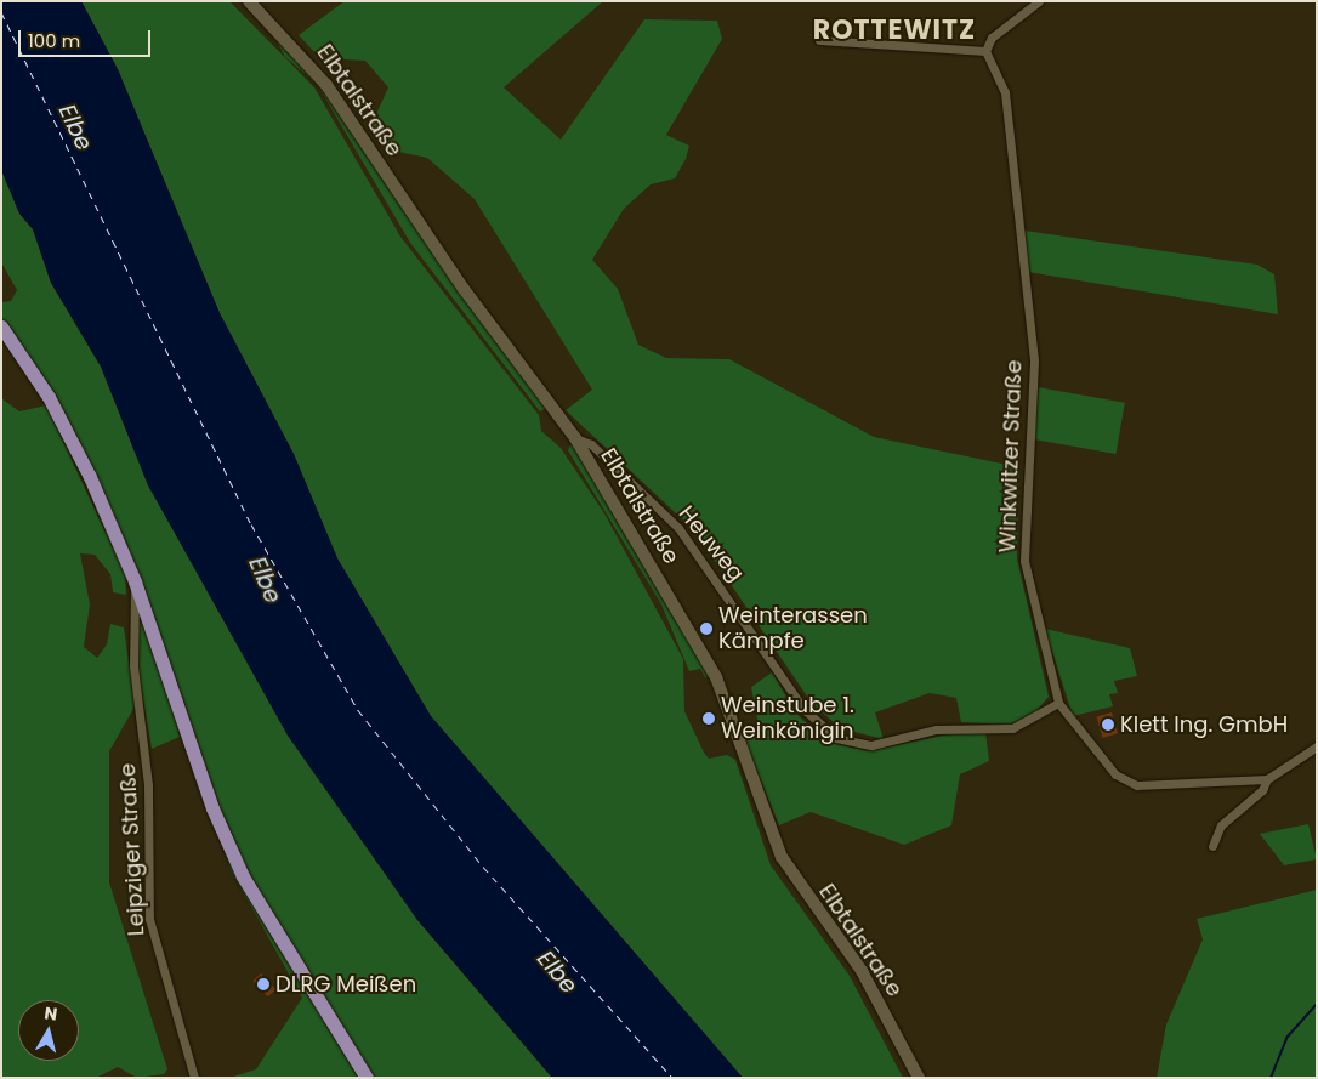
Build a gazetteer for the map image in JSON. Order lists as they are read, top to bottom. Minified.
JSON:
{"streets":{"street":["Elbtalstraße","Winkwitzer Straße","Heuweg","Leipziger Straße"]},"crossings":[["Elbtalstraße","Heuweg"],["Winkwitzer Straße","Heuweg"]],"districts":["ROTTEWITZ"],"water":["Elbe"],"places":["Weinterassen Kämpfe","Weinstube 1. Weinkönigin","Klett Ing. GmbH","DLRG Meißen"],"scale_bar":"100 m","north":"top"}
